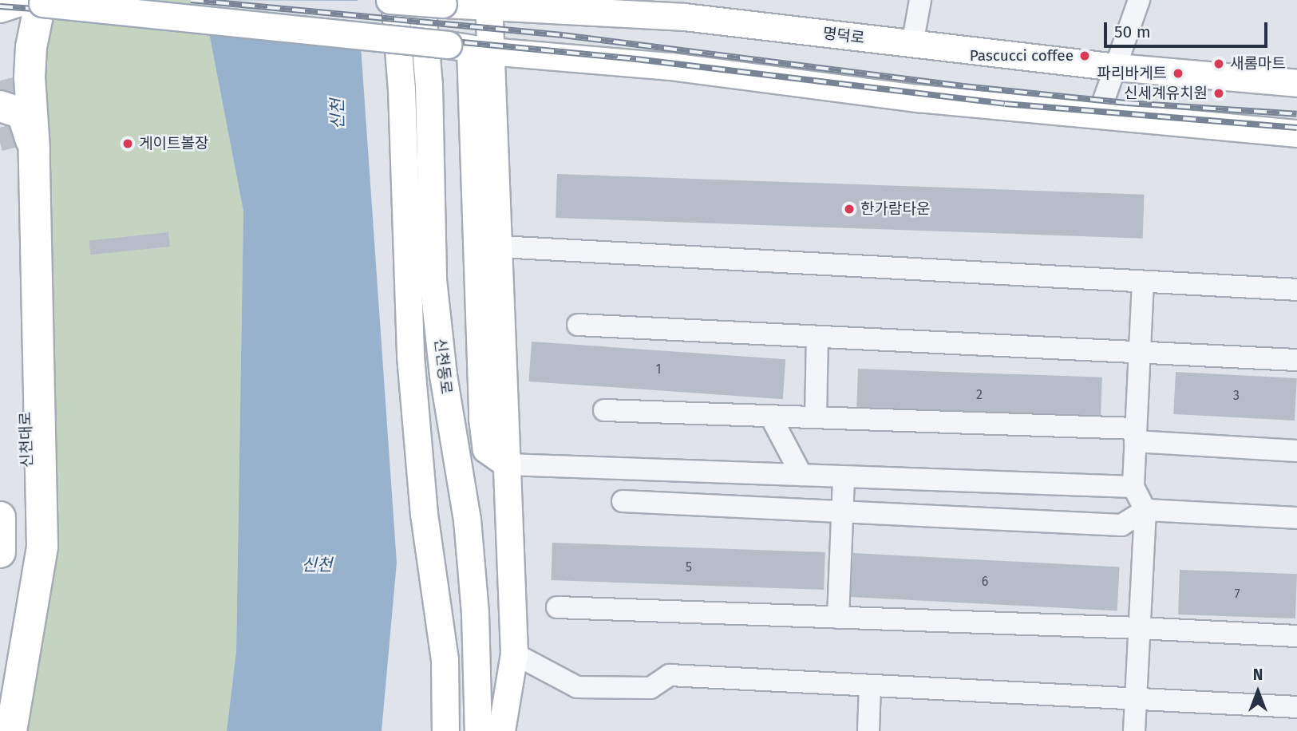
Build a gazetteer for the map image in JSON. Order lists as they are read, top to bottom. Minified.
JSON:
{"streets":{"highway":["신천대로"],"main road":["명덕로","신천동로"]},"crossings":[["명덕로","신천동로"]],"water":["신천"],"places":["Pascucci coffee","새롬마트","파리바게트","신세계유치원","게이트볼장","한가람타운"],"house_numbers":["1","2","3","5","6","7"],"scale_bar":"50 m","north":"top"}
